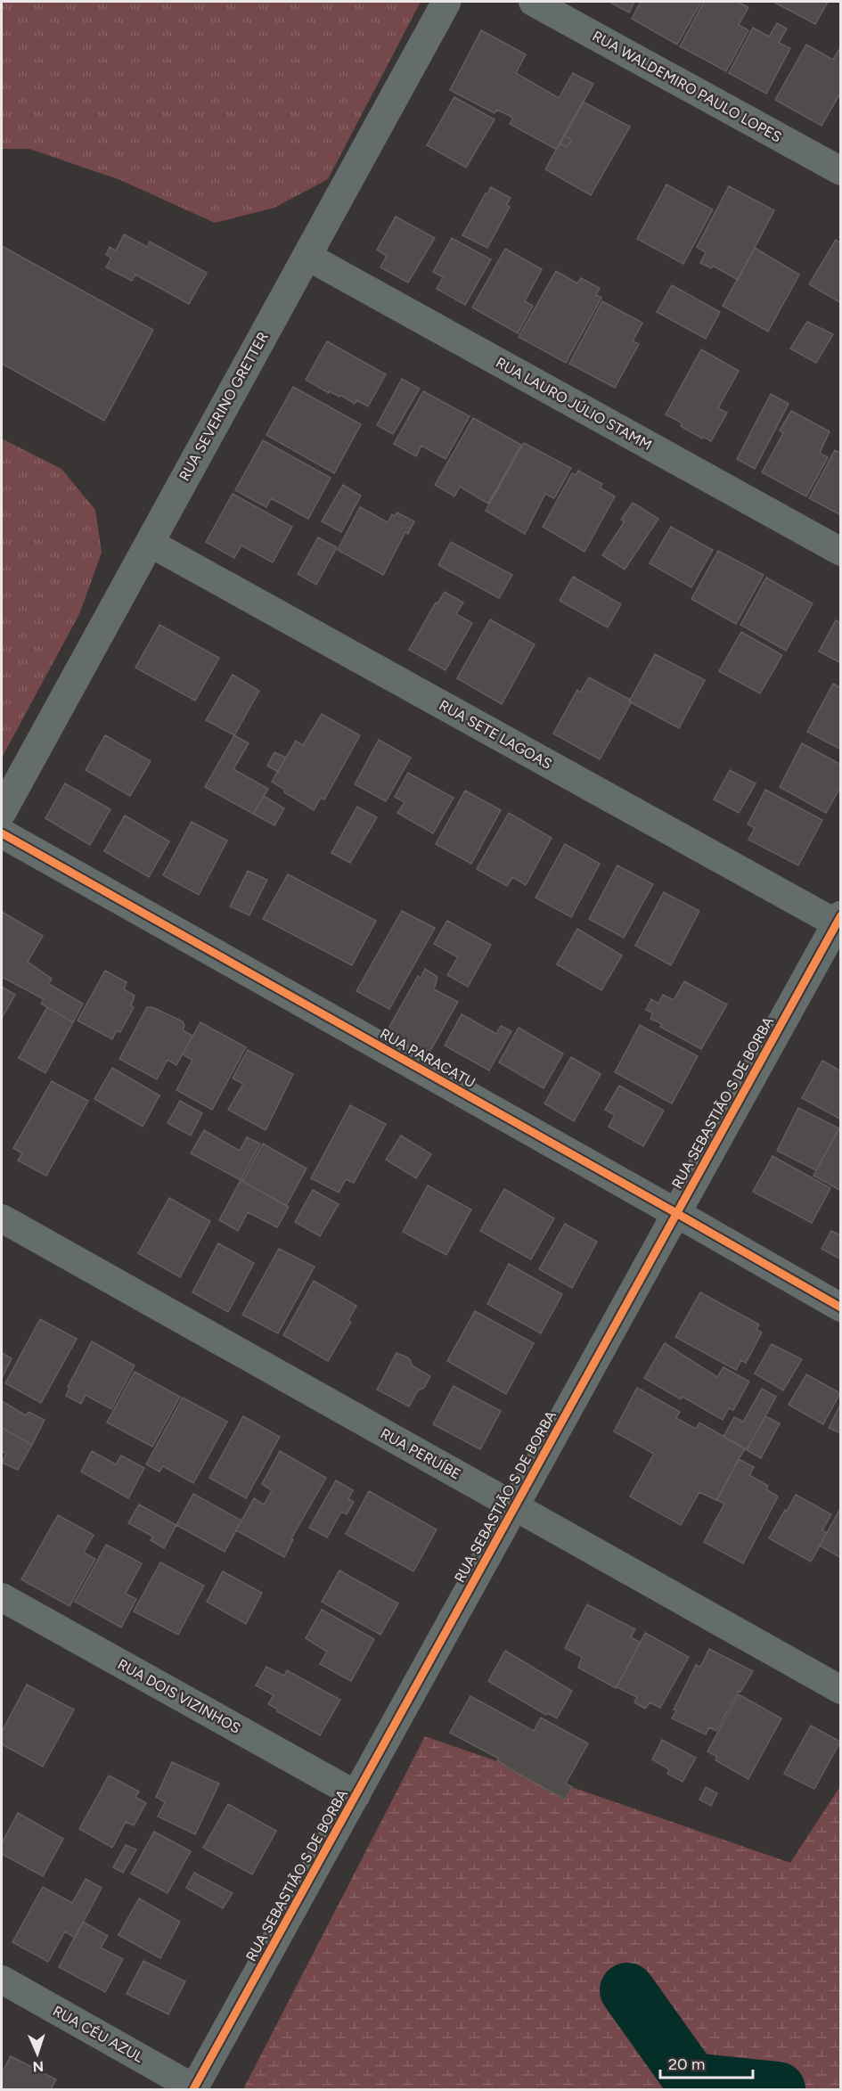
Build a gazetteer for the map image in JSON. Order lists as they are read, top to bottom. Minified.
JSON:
{"streets":{"street":["RUA WALDEMIRO PAULO LOPES","RUA LAURO JÚLIO STAMM","RUA SEVERINO GRETTER","RUA SETE LAGOAS","RUA PARACATU","RUA SEBASTIÃO S DE BORBA","RUA PERUÍBE","RUA DOIS VIZINHOS","RUA CÉU AZUL"]},"crossings":[["RUA LAURO JÚLIO STAMM","RUA SEVERINO GRETTER"],["RUA SEVERINO GRETTER","RUA SETE LAGOAS"],["RUA SETE LAGOAS","RUA SEBASTIÃO S DE BORBA"],["RUA PARACATU","RUA SEBASTIÃO S DE BORBA"],["RUA SEBASTIÃO S DE BORBA","RUA PERUÍBE"],["RUA SEBASTIÃO S DE BORBA","RUA DOIS VIZINHOS"],["RUA SEBASTIÃO S DE BORBA","RUA CÉU AZUL"]],"scale_bar":"20 m","north":"bottom"}
